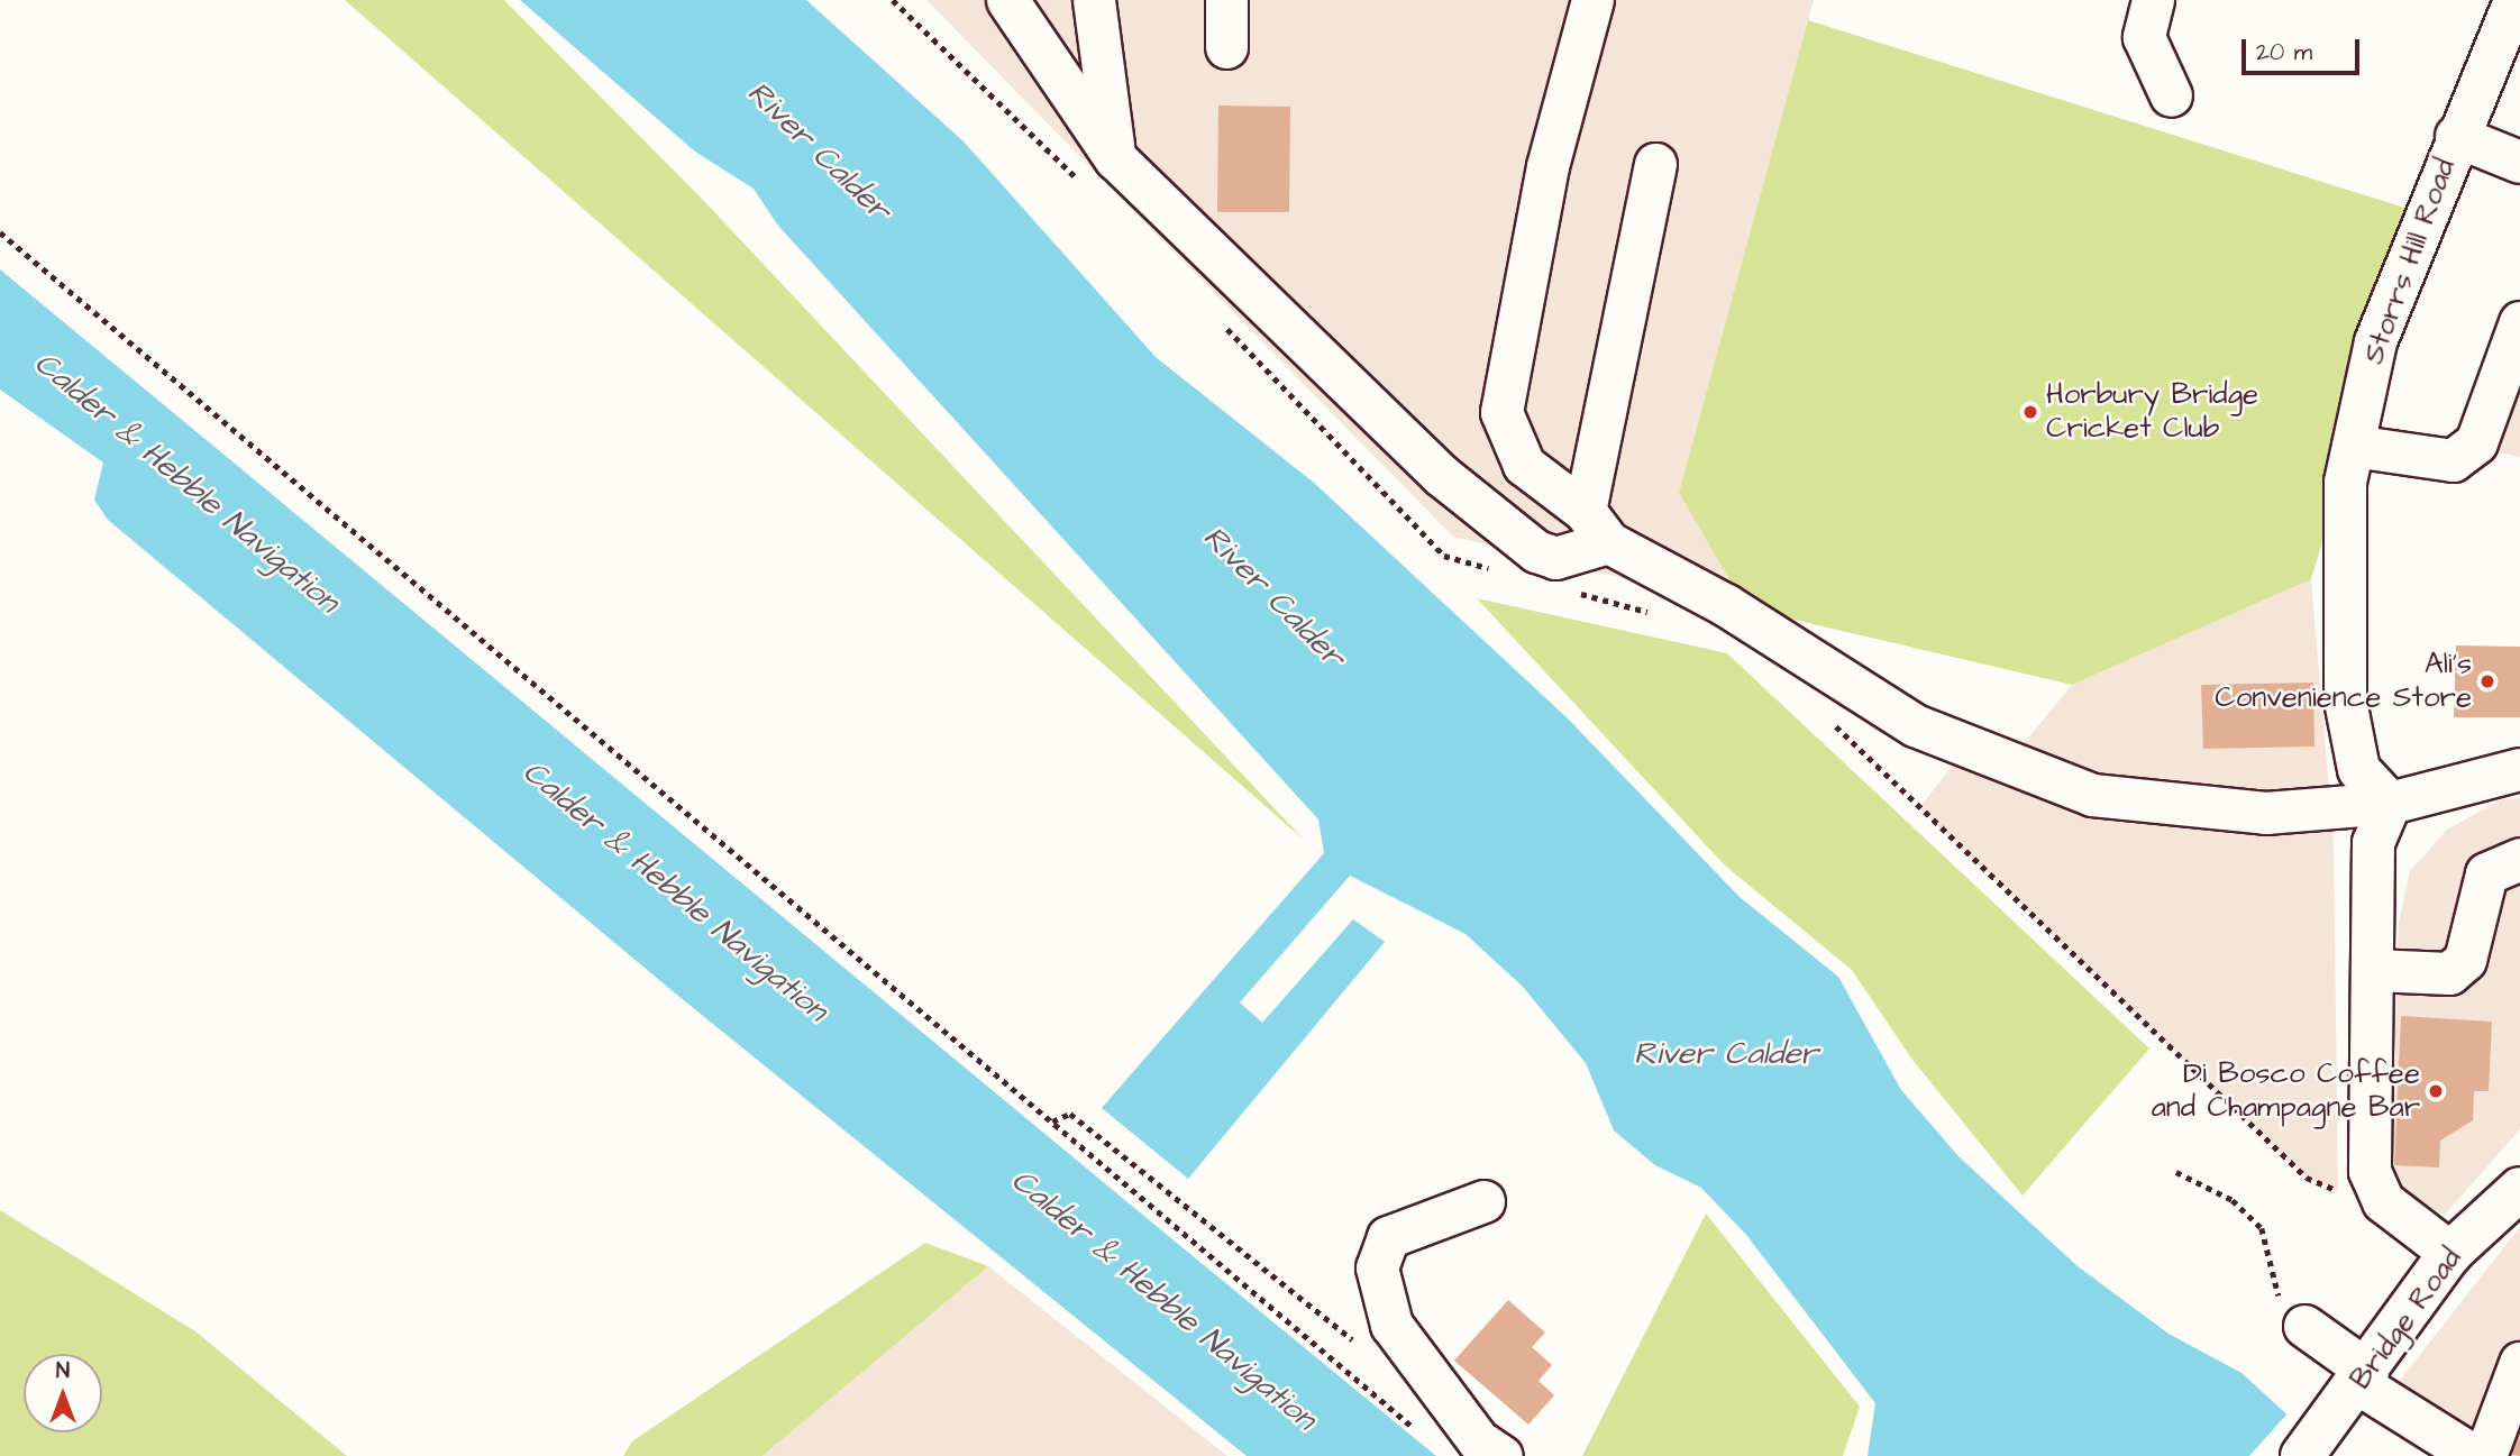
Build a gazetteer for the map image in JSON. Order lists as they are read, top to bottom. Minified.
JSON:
{"streets":{"highway":["Bridge Road"],"street":["Storrs Hill Road"]},"water":["River Calder","Calder & Hebble Navigation"],"places":["Horbury Bridge Cricket Club","Ali's Convenience Store","Di Bosco Coffee and Champagne Bar"],"scale_bar":"20 m","north":"top"}
